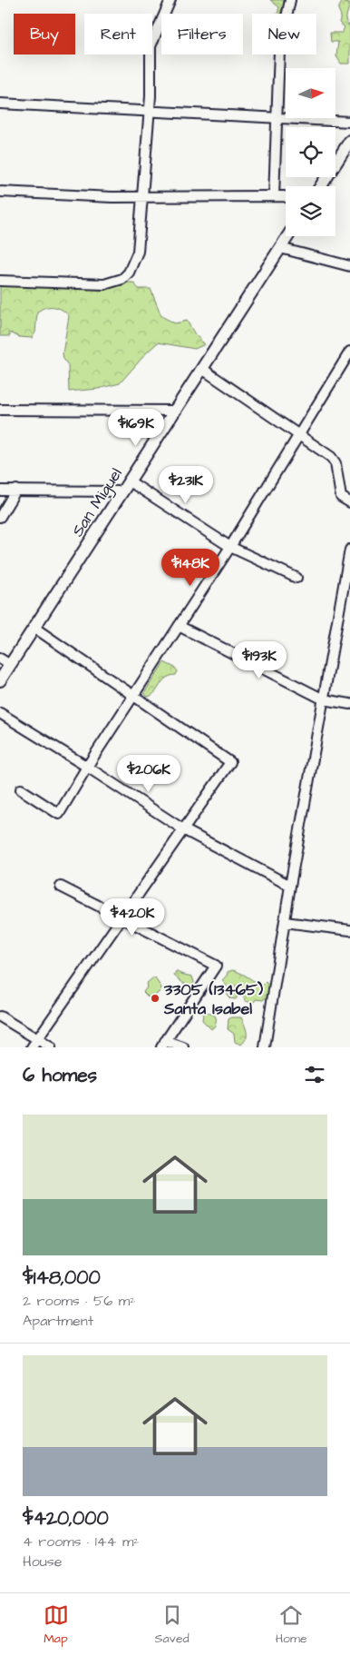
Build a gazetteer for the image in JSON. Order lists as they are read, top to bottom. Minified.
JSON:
{"streets":{"street":["San Miguel"]},"places":["3305 (13465) Santa Isabel"],"north":"right","page":{"chip":["Buy","Rent","Filters","New"],"price":["$169K","$231K","$148K","$193K","$206K","$420K"],"heading":"6 homes","list":[{"name":"$148,000","note":"2 rooms · 56 m² · Apartment"},{"name":"$420,000","note":"4 rooms · 144 m² · House"}],"tabs":["Map","Saved","Home"]}}
